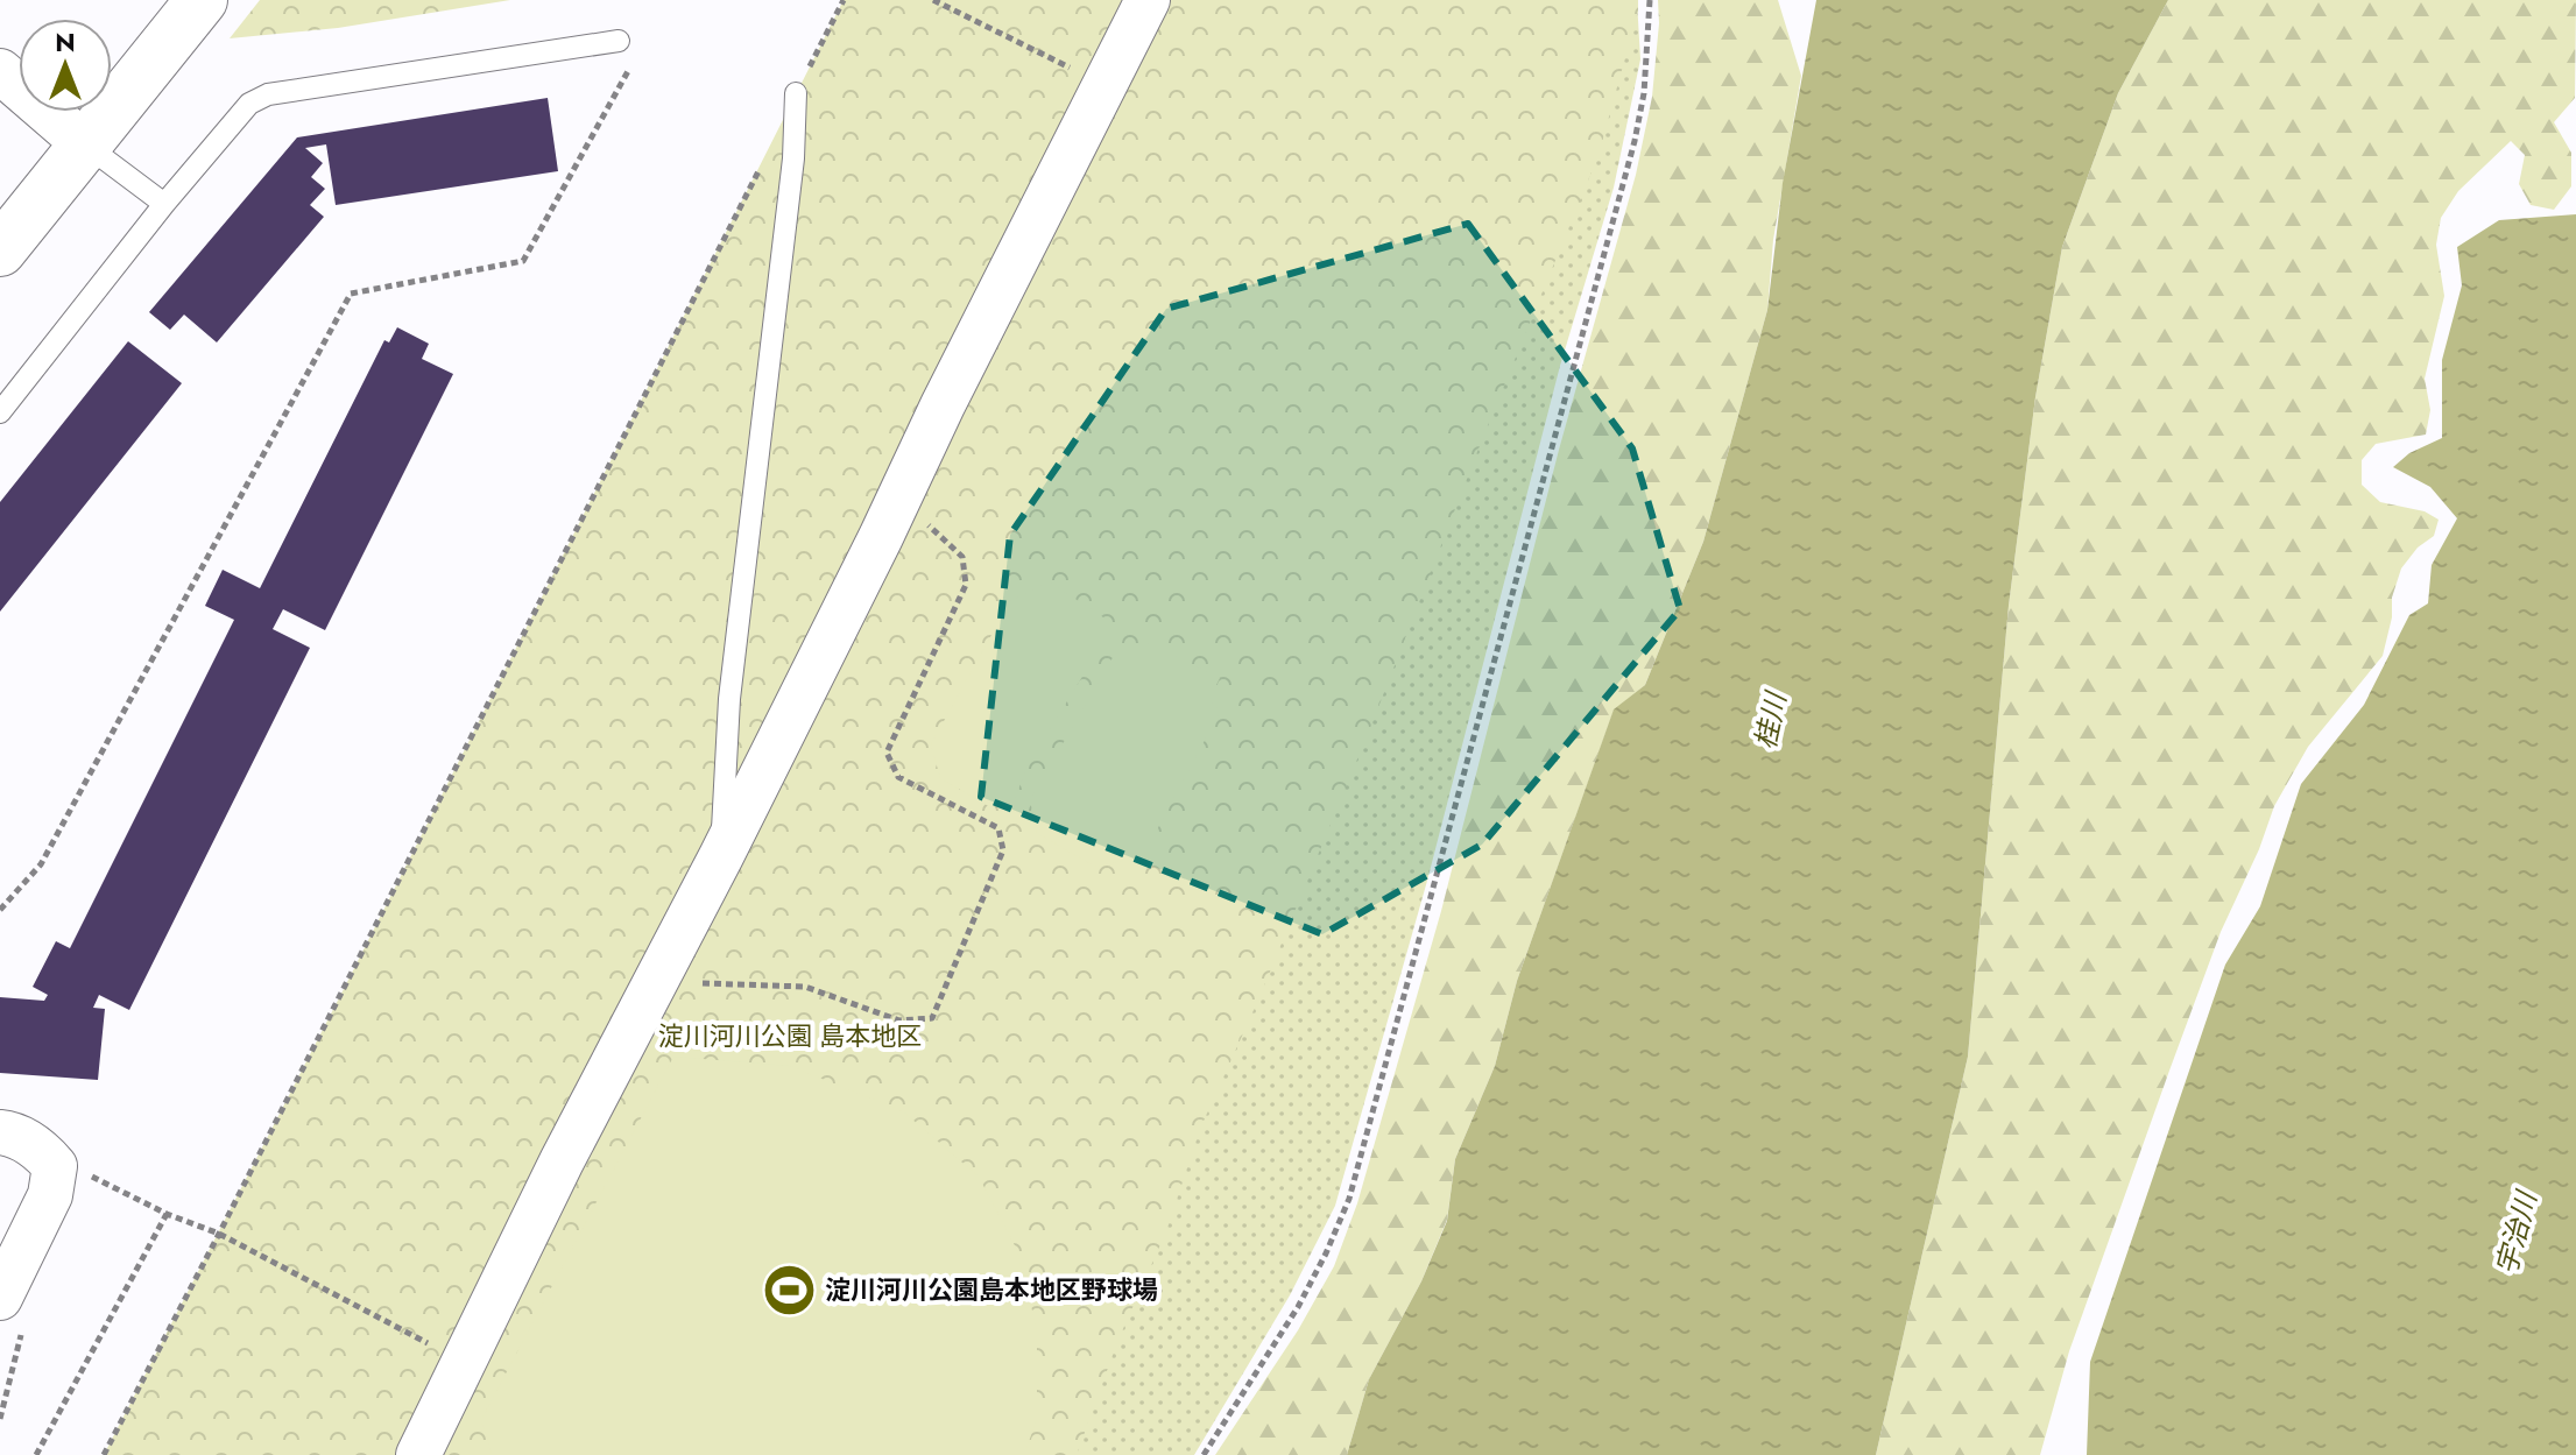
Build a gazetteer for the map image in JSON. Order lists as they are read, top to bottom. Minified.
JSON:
{"water":["桂川","宇治川"],"parks":["淀川河川公園 島本地区"],"places":{"sports":["淀川河川公園島本地区野球場"]},"north":"top"}
